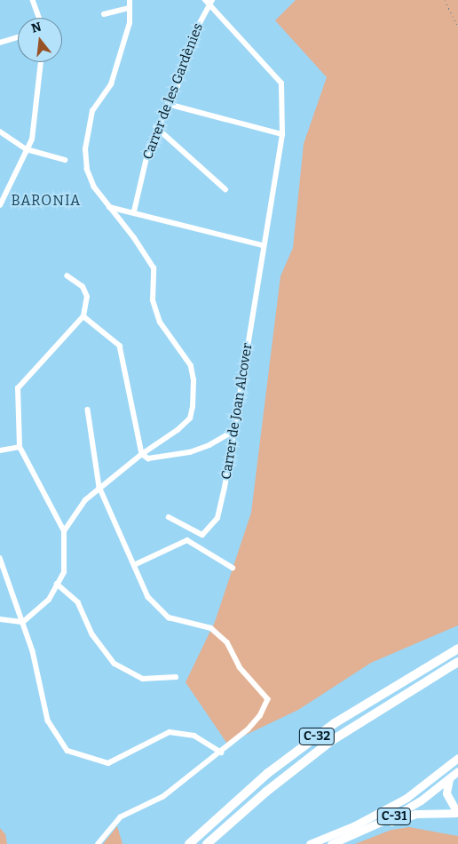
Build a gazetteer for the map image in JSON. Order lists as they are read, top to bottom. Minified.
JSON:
{"streets":{"highway":["C-32"],"main road":["C-31"],"street":["Carrer de les Gardènies","Carrer de Joan Alcover"]},"crossings":[["Carrer de les Gardènies","Carrer de Joan Alcover"]],"districts":["BARONIA"],"north":"top"}
